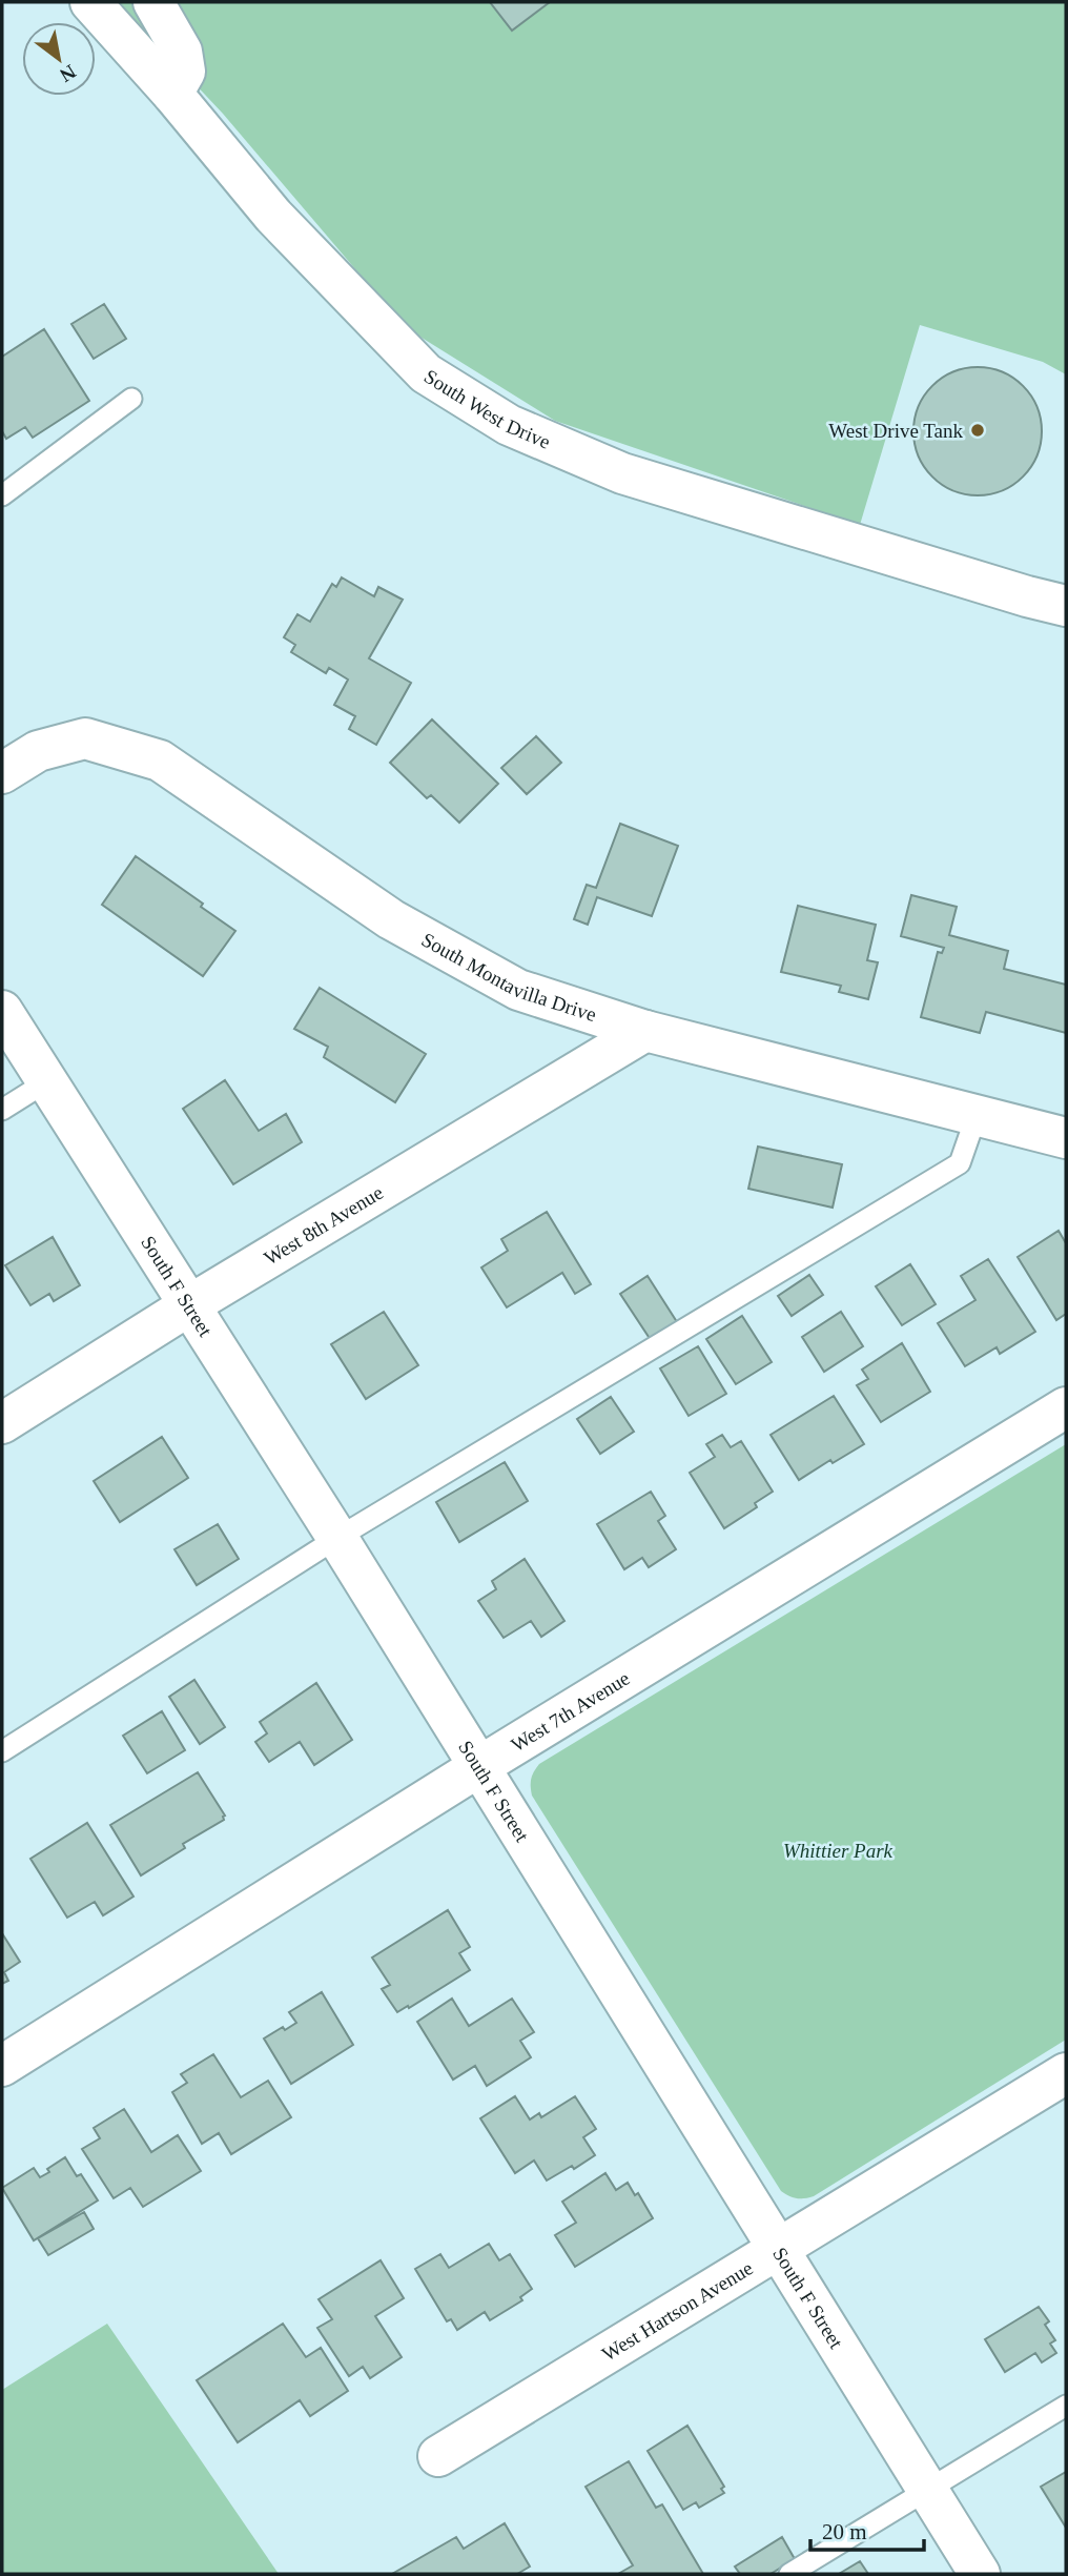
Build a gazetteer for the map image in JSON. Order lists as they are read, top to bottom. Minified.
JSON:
{"streets":{"street":["South West Drive","South Montavilla Drive","West 8th Avenue","South F Street","West 7th Avenue","West Hartson Avenue"]},"crossings":[["South Montavilla Drive","West 8th Avenue"],["West 8th Avenue","South F Street"],["South F Street","West 7th Avenue"],["South F Street","West Hartson Avenue"]],"parks":["Whittier Park"],"places":["West Drive Tank"],"scale_bar":"20 m","north":"bottom right"}
